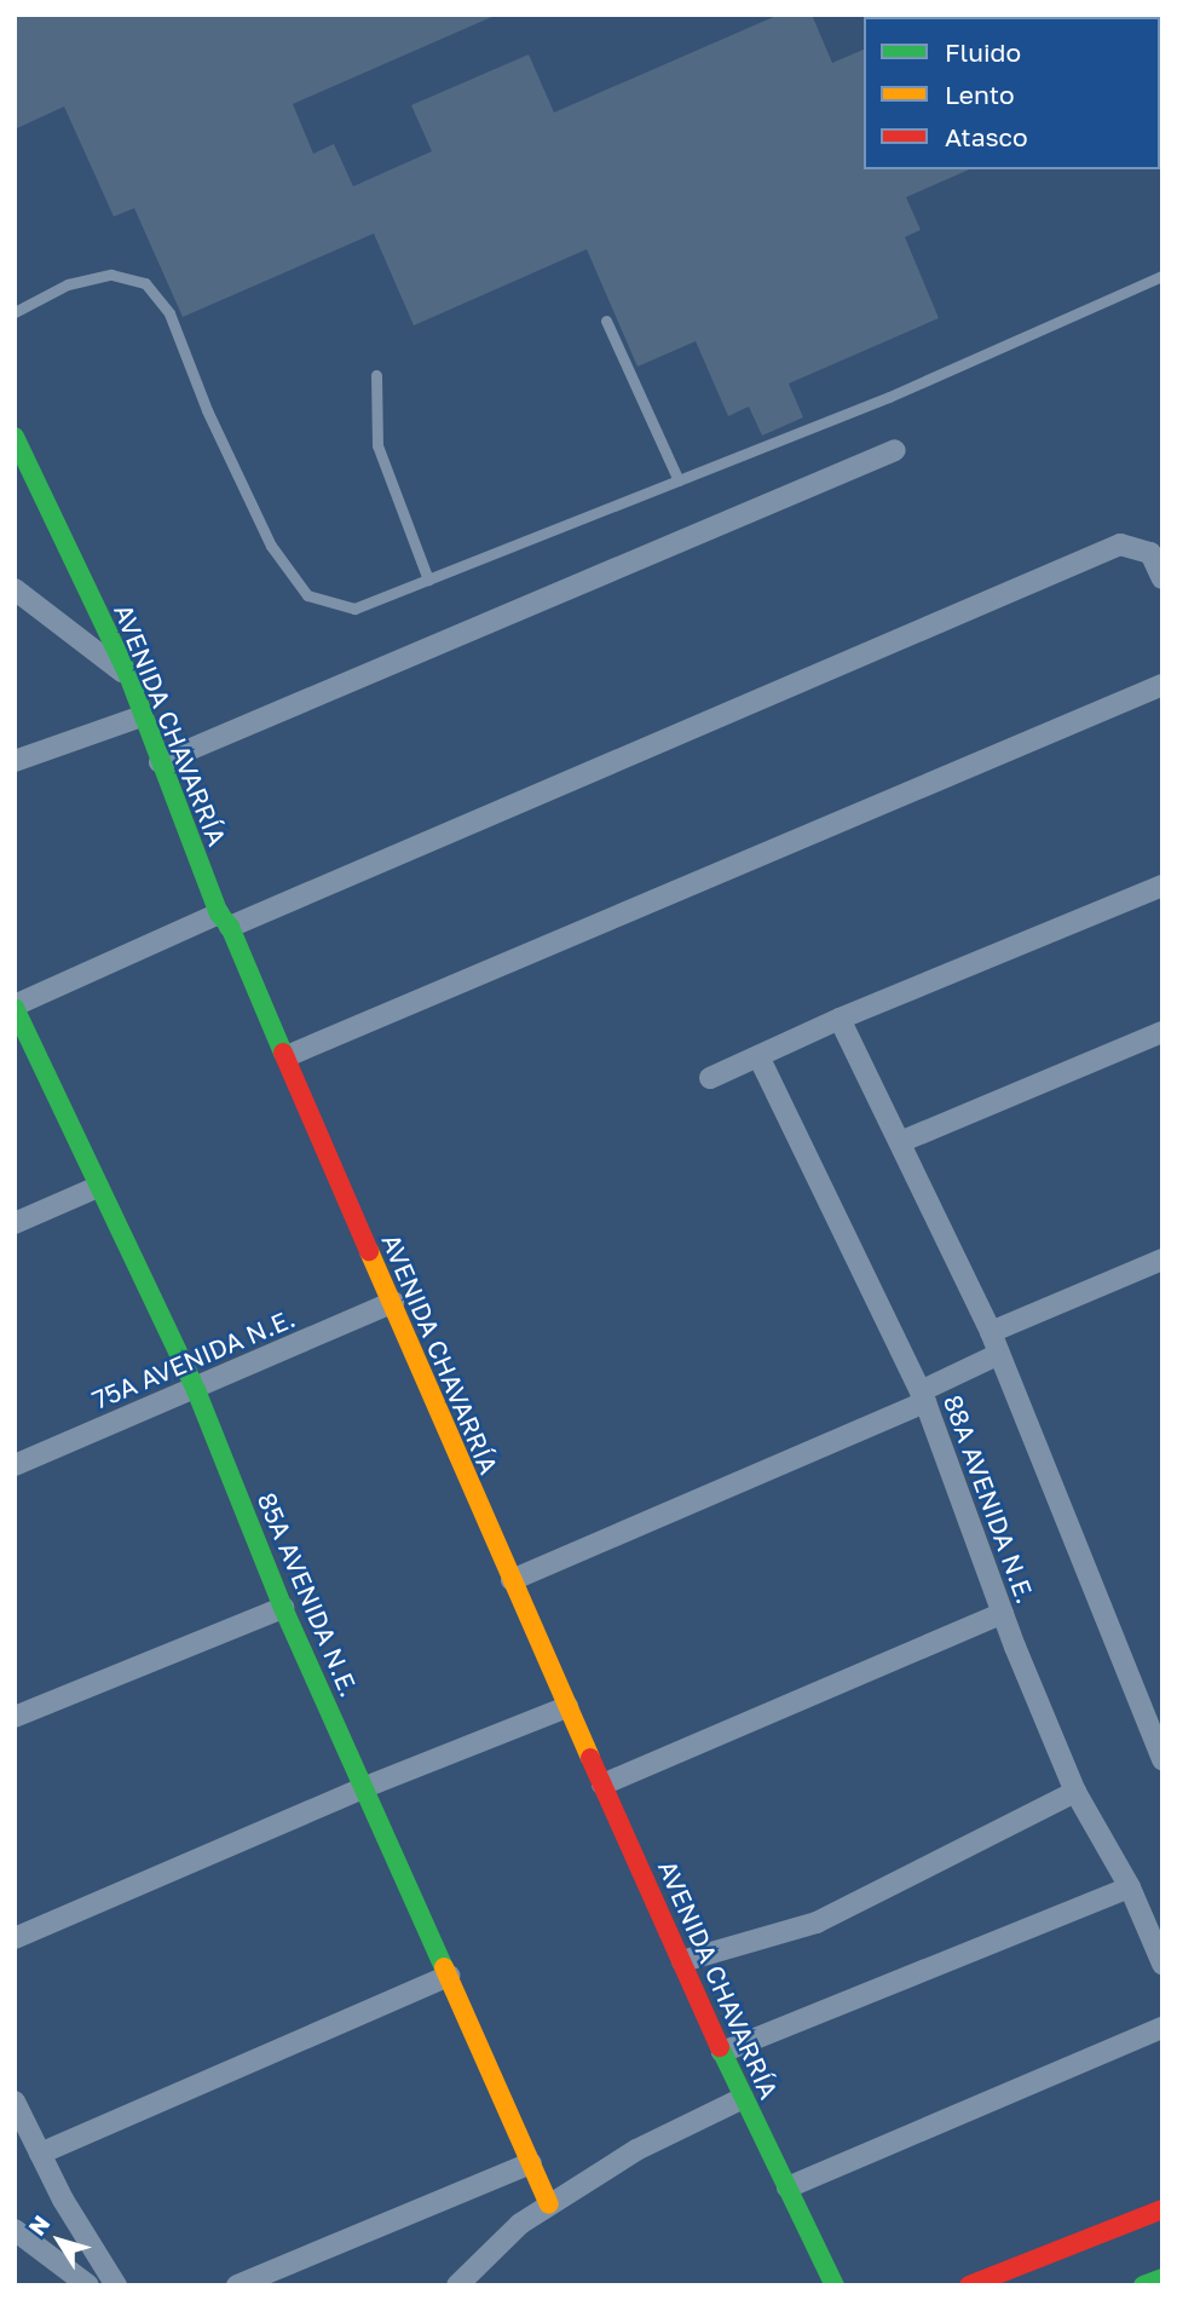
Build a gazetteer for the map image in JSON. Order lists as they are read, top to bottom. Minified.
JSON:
{"streets":{"street":["AVENIDA CHAVARRÍA","75A AVENIDA N.E.","88A AVENIDA N.E.","85A AVENIDA N.E."]},"crossings":[["AVENIDA CHAVARRÍA","75A AVENIDA N.E."],["75A AVENIDA N.E.","85A AVENIDA N.E."]],"legend":["Fluido","Lento","Atasco"],"north":"top left"}
